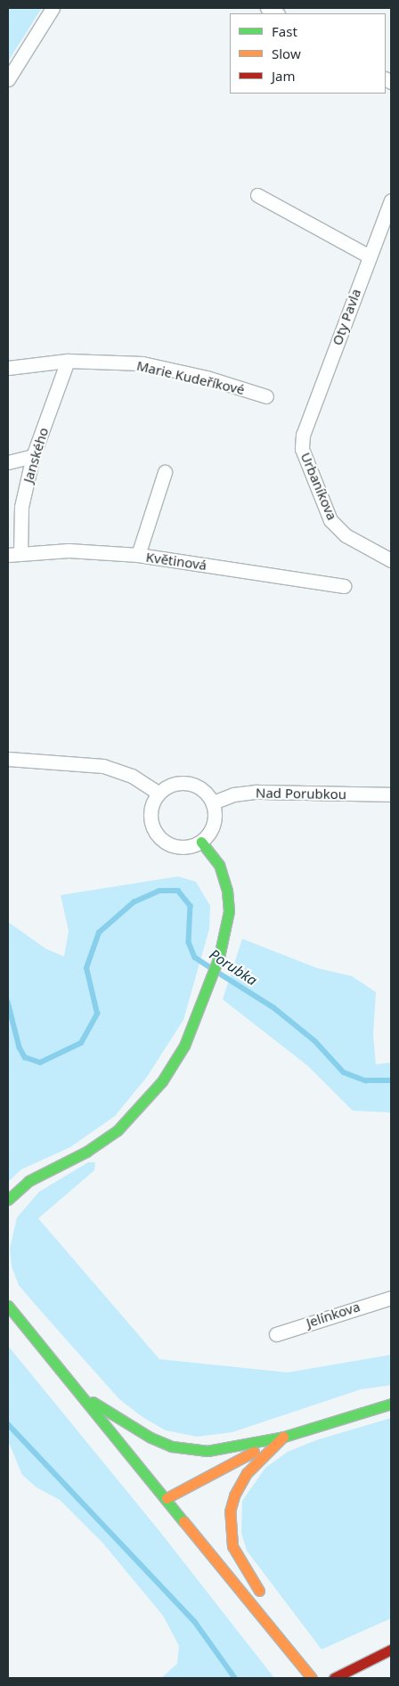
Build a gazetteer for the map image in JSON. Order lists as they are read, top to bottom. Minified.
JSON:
{"streets":{"street":["Oty Pavla","Marie Kudeříkové","Janského","Urbaníkova","Květinová","Nad Porubkou","Jelínkova"]},"crossings":[["Oty Pavla","Urbaníkova"],["Marie Kudeříkové","Janského"],["Janského","Květinová"]],"water":["Porubka"],"legend":["Fast","Slow","Jam"]}
